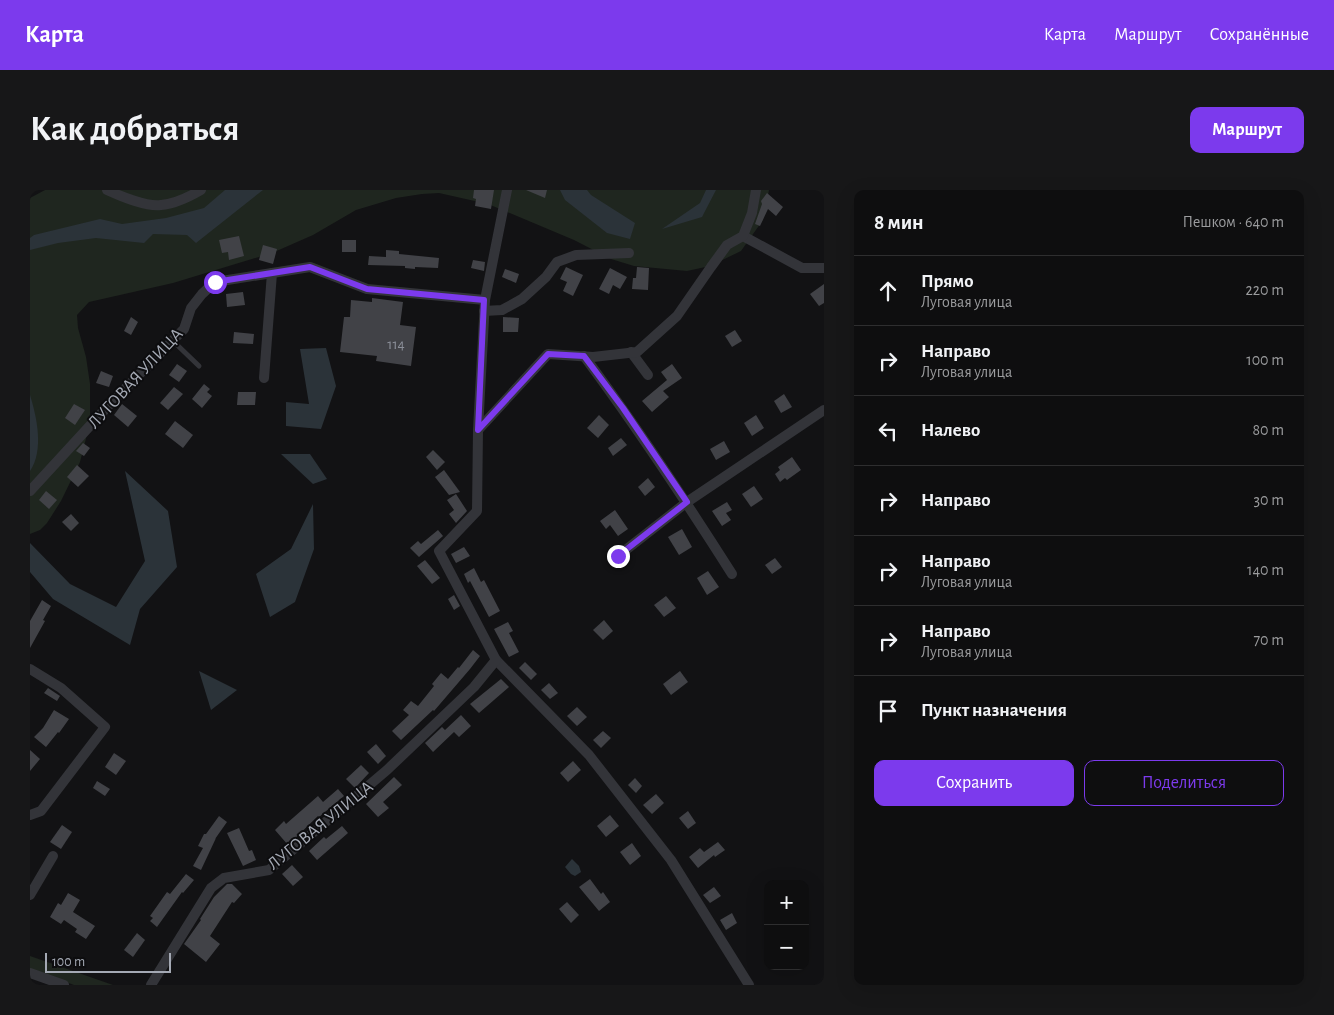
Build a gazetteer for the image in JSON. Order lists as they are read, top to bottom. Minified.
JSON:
{"streets":{"street":["ЛУГОВАЯ УЛИЦА"]},"house_numbers":["114"],"scale_bar":"100 m","page":{"header":"Карта","nav":["Карта","Маршрут","Сохранённые"],"buttons":["Маршрут",["Сохранить","Поделиться"]],"title":"Как добраться","heading":["8 мин","Пешком · 640 m"],"list":[["Прямо","Луговая улица","220 m"],["Направо","Луговая улица","100 m"],["Налево","80 m"],["Направо","30 m"],["Направо","Луговая улица","140 m"],["Направо","Луговая улица","70 m"],"Пункт назначения"],"map_buttons":["+","−"],"scale":"100 m"}}
